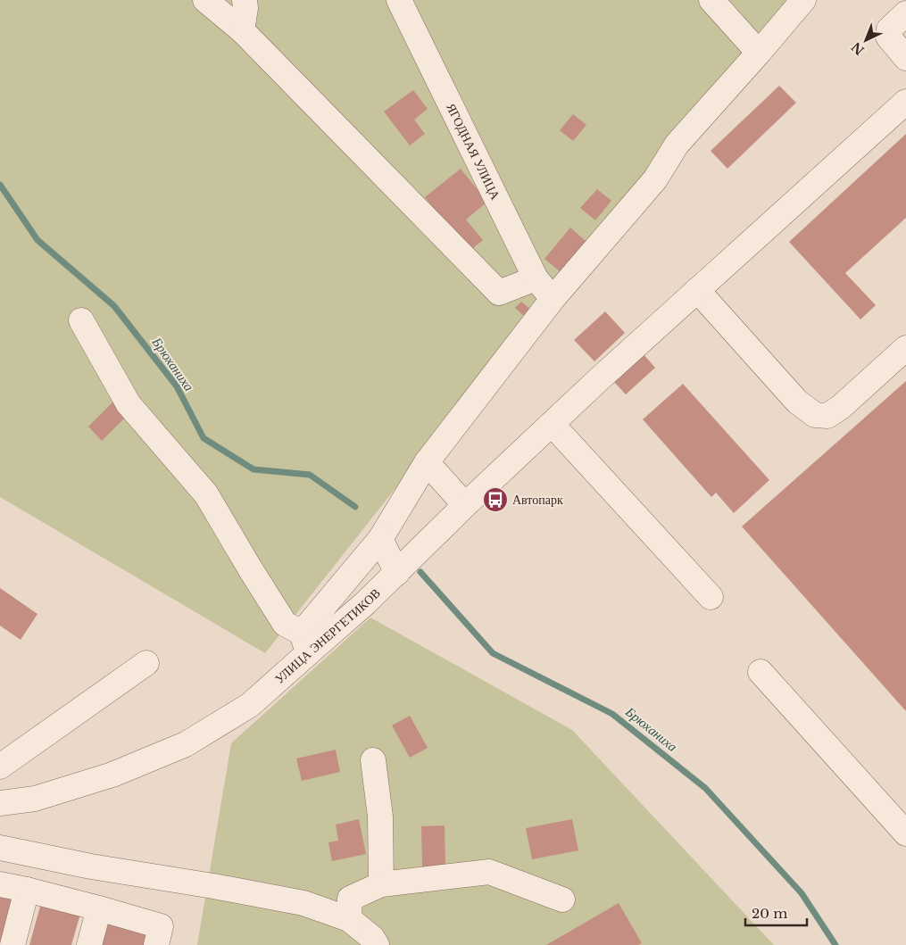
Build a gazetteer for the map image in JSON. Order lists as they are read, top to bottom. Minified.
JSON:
{"streets":{"street":["ЯГОДНАЯ УЛИЦА","УЛИЦА ЭНЕРГЕТИКОВ"]},"water":["Брюханиха"],"places":{"bus stop":["Автопарк"]},"scale_bar":"20 m","north":"bottom left"}
